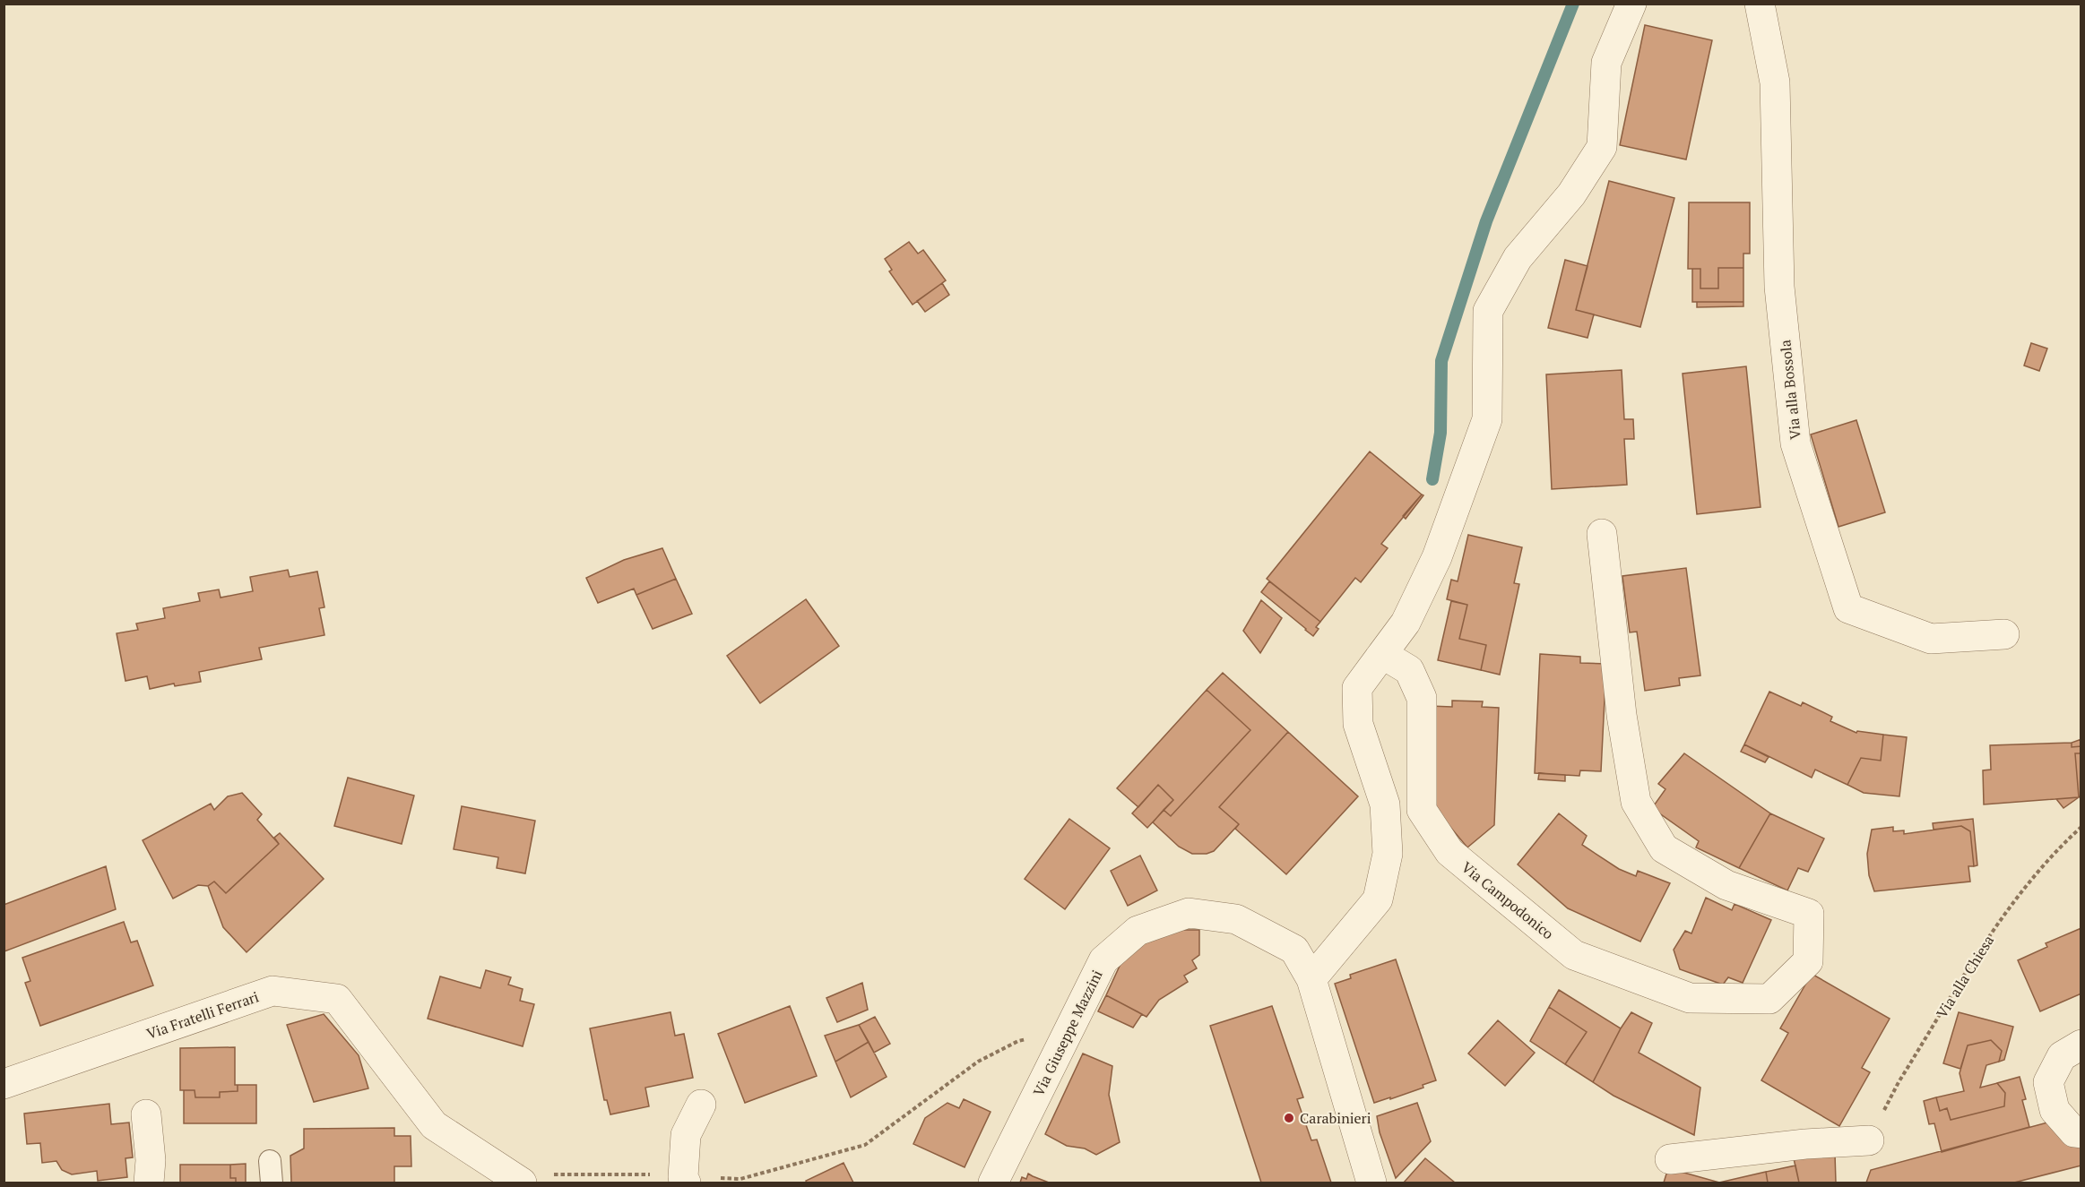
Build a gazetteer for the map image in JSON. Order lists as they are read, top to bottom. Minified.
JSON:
{"streets":{"street":["Via alla Bossola","Via Campodonico","Via Fratelli Ferrari","Via Giuseppe Mazzini"],"path":["Via alla Chiesa"]},"places":["Carabinieri"]}
